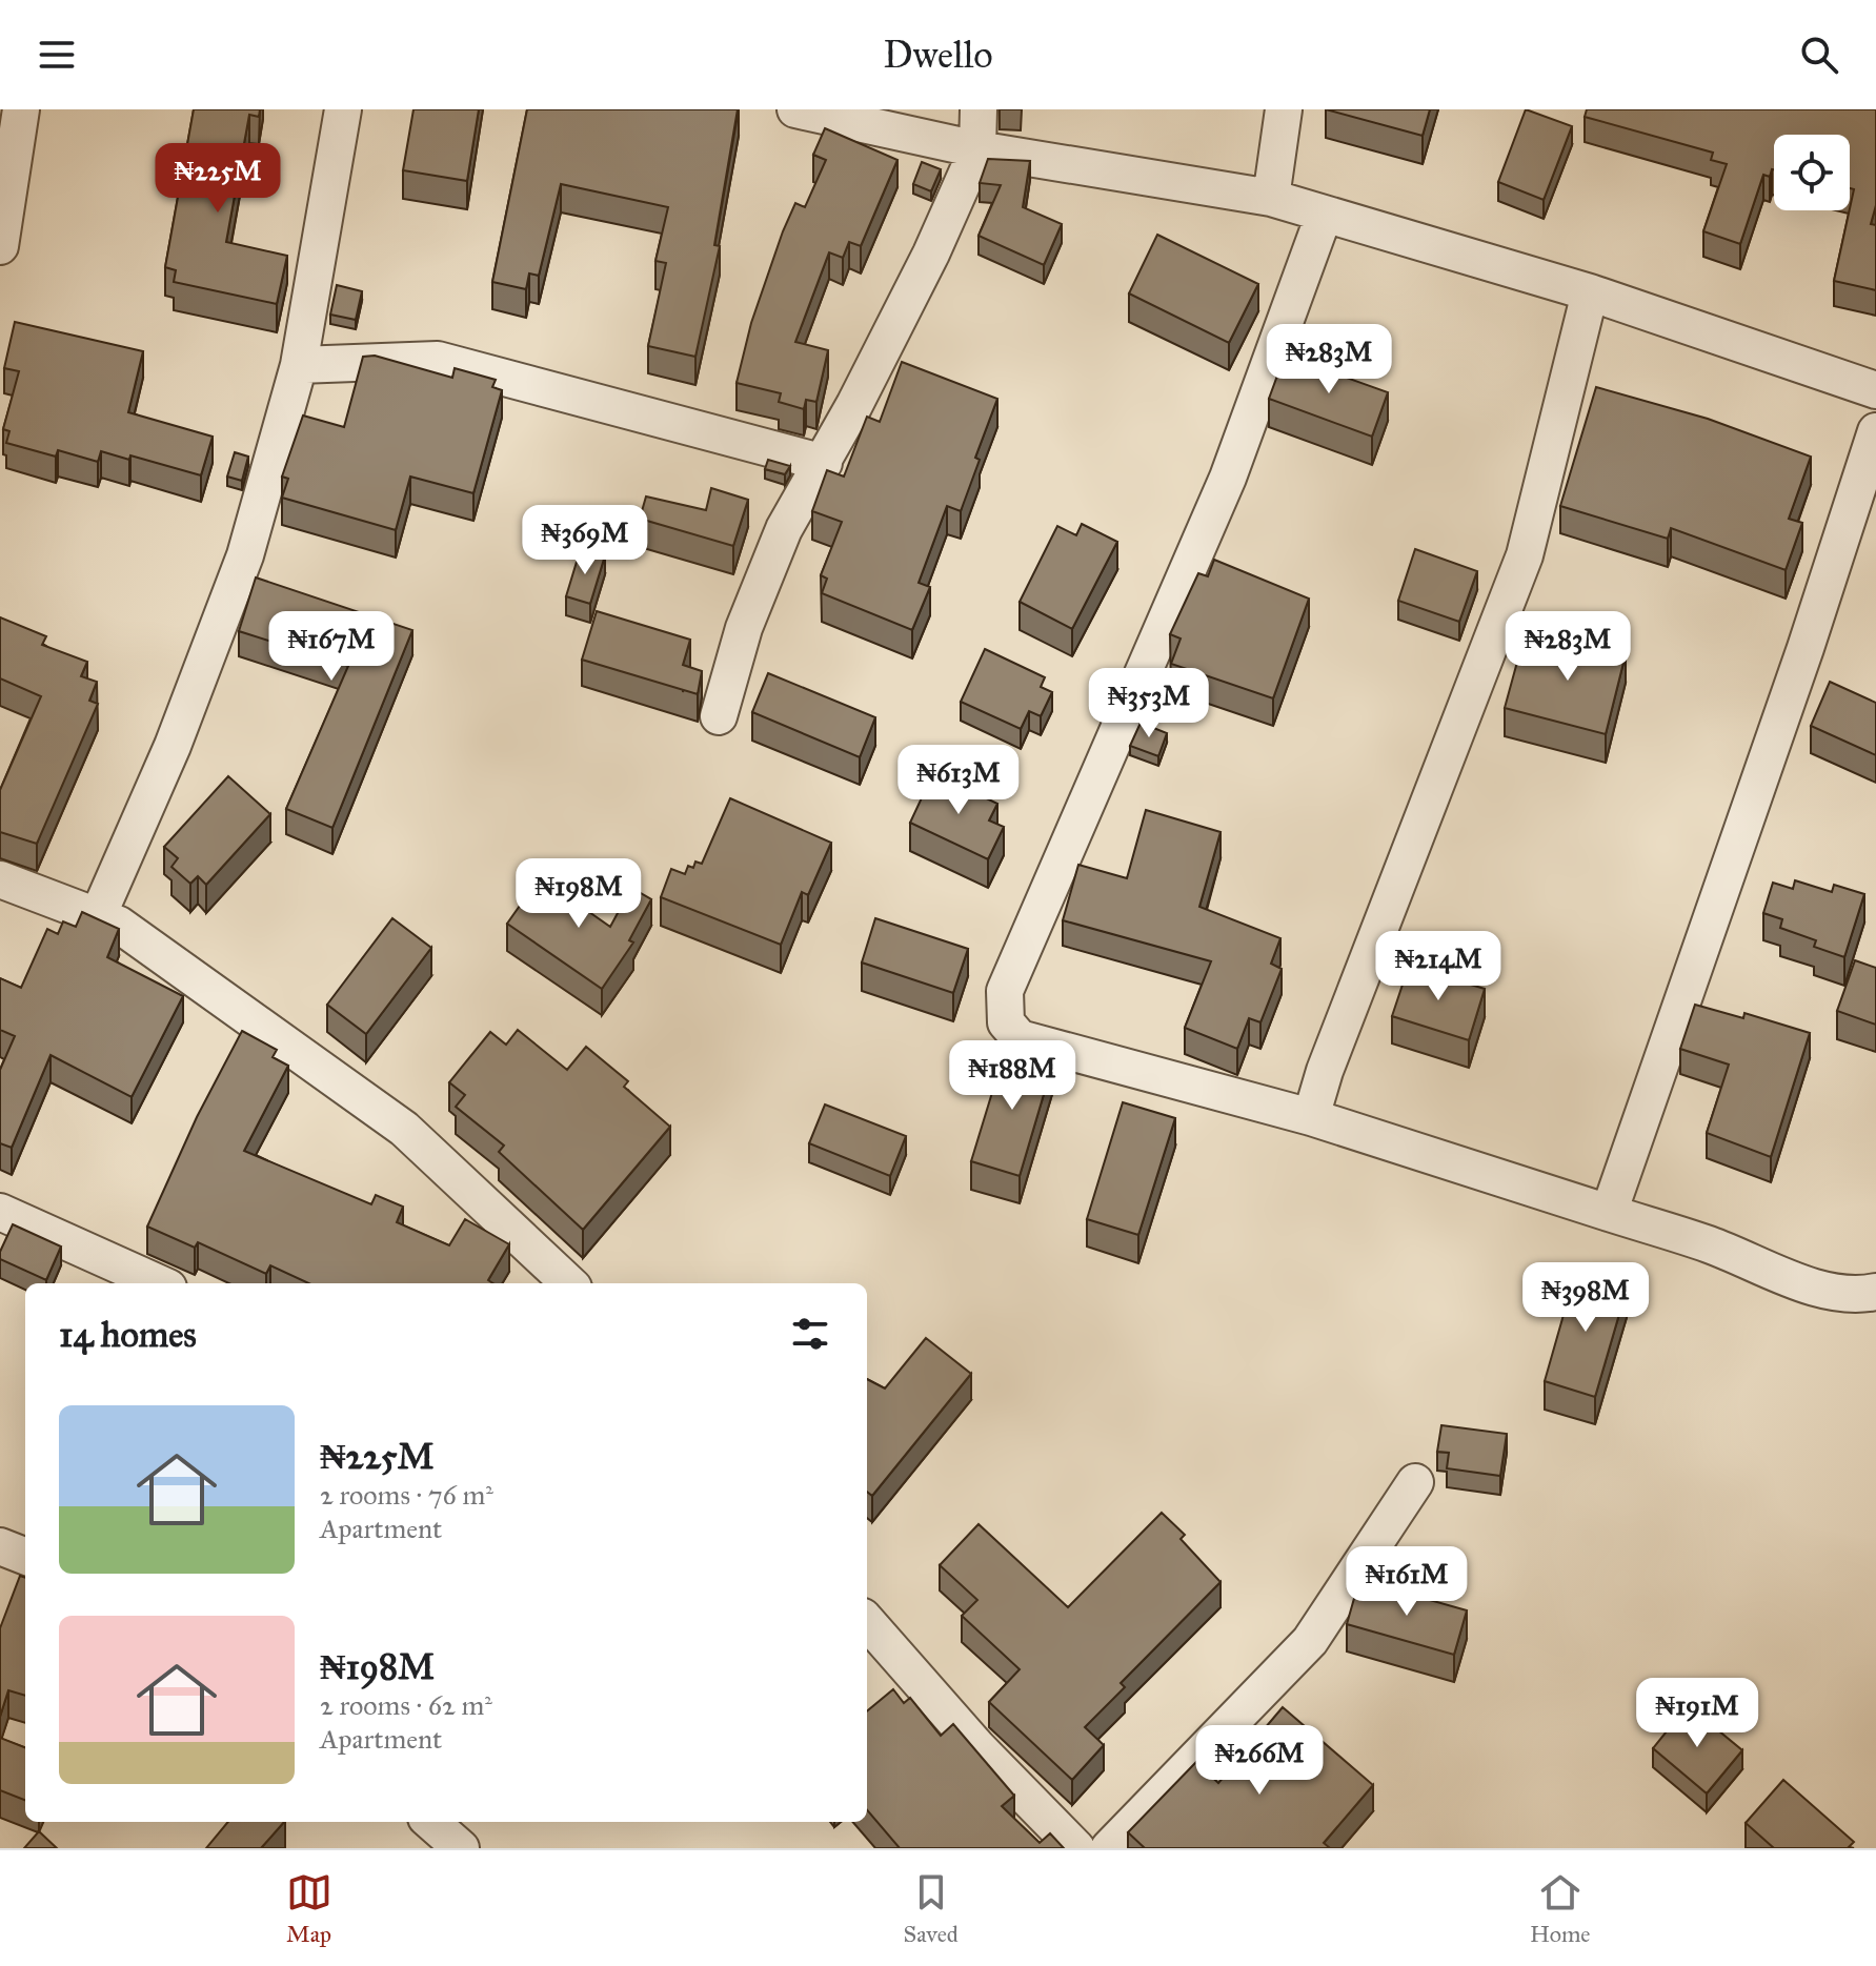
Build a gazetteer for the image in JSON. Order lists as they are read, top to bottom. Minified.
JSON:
{"page":{"header":"Dwello","price":["₦225M","₦283M","₦369M","₦167M","₦283M","₦353M","₦613M","₦198M","₦214M","₦188M","₦398M","₦161M","₦191M","₦266M"],"heading":"14 homes","list":[{"name":"₦225M","note":"2 rooms · 76 m² · Apartment"},{"name":"₦198M","note":"2 rooms · 62 m² · Apartment"}],"tabs":["Map","Saved","Home"]}}
